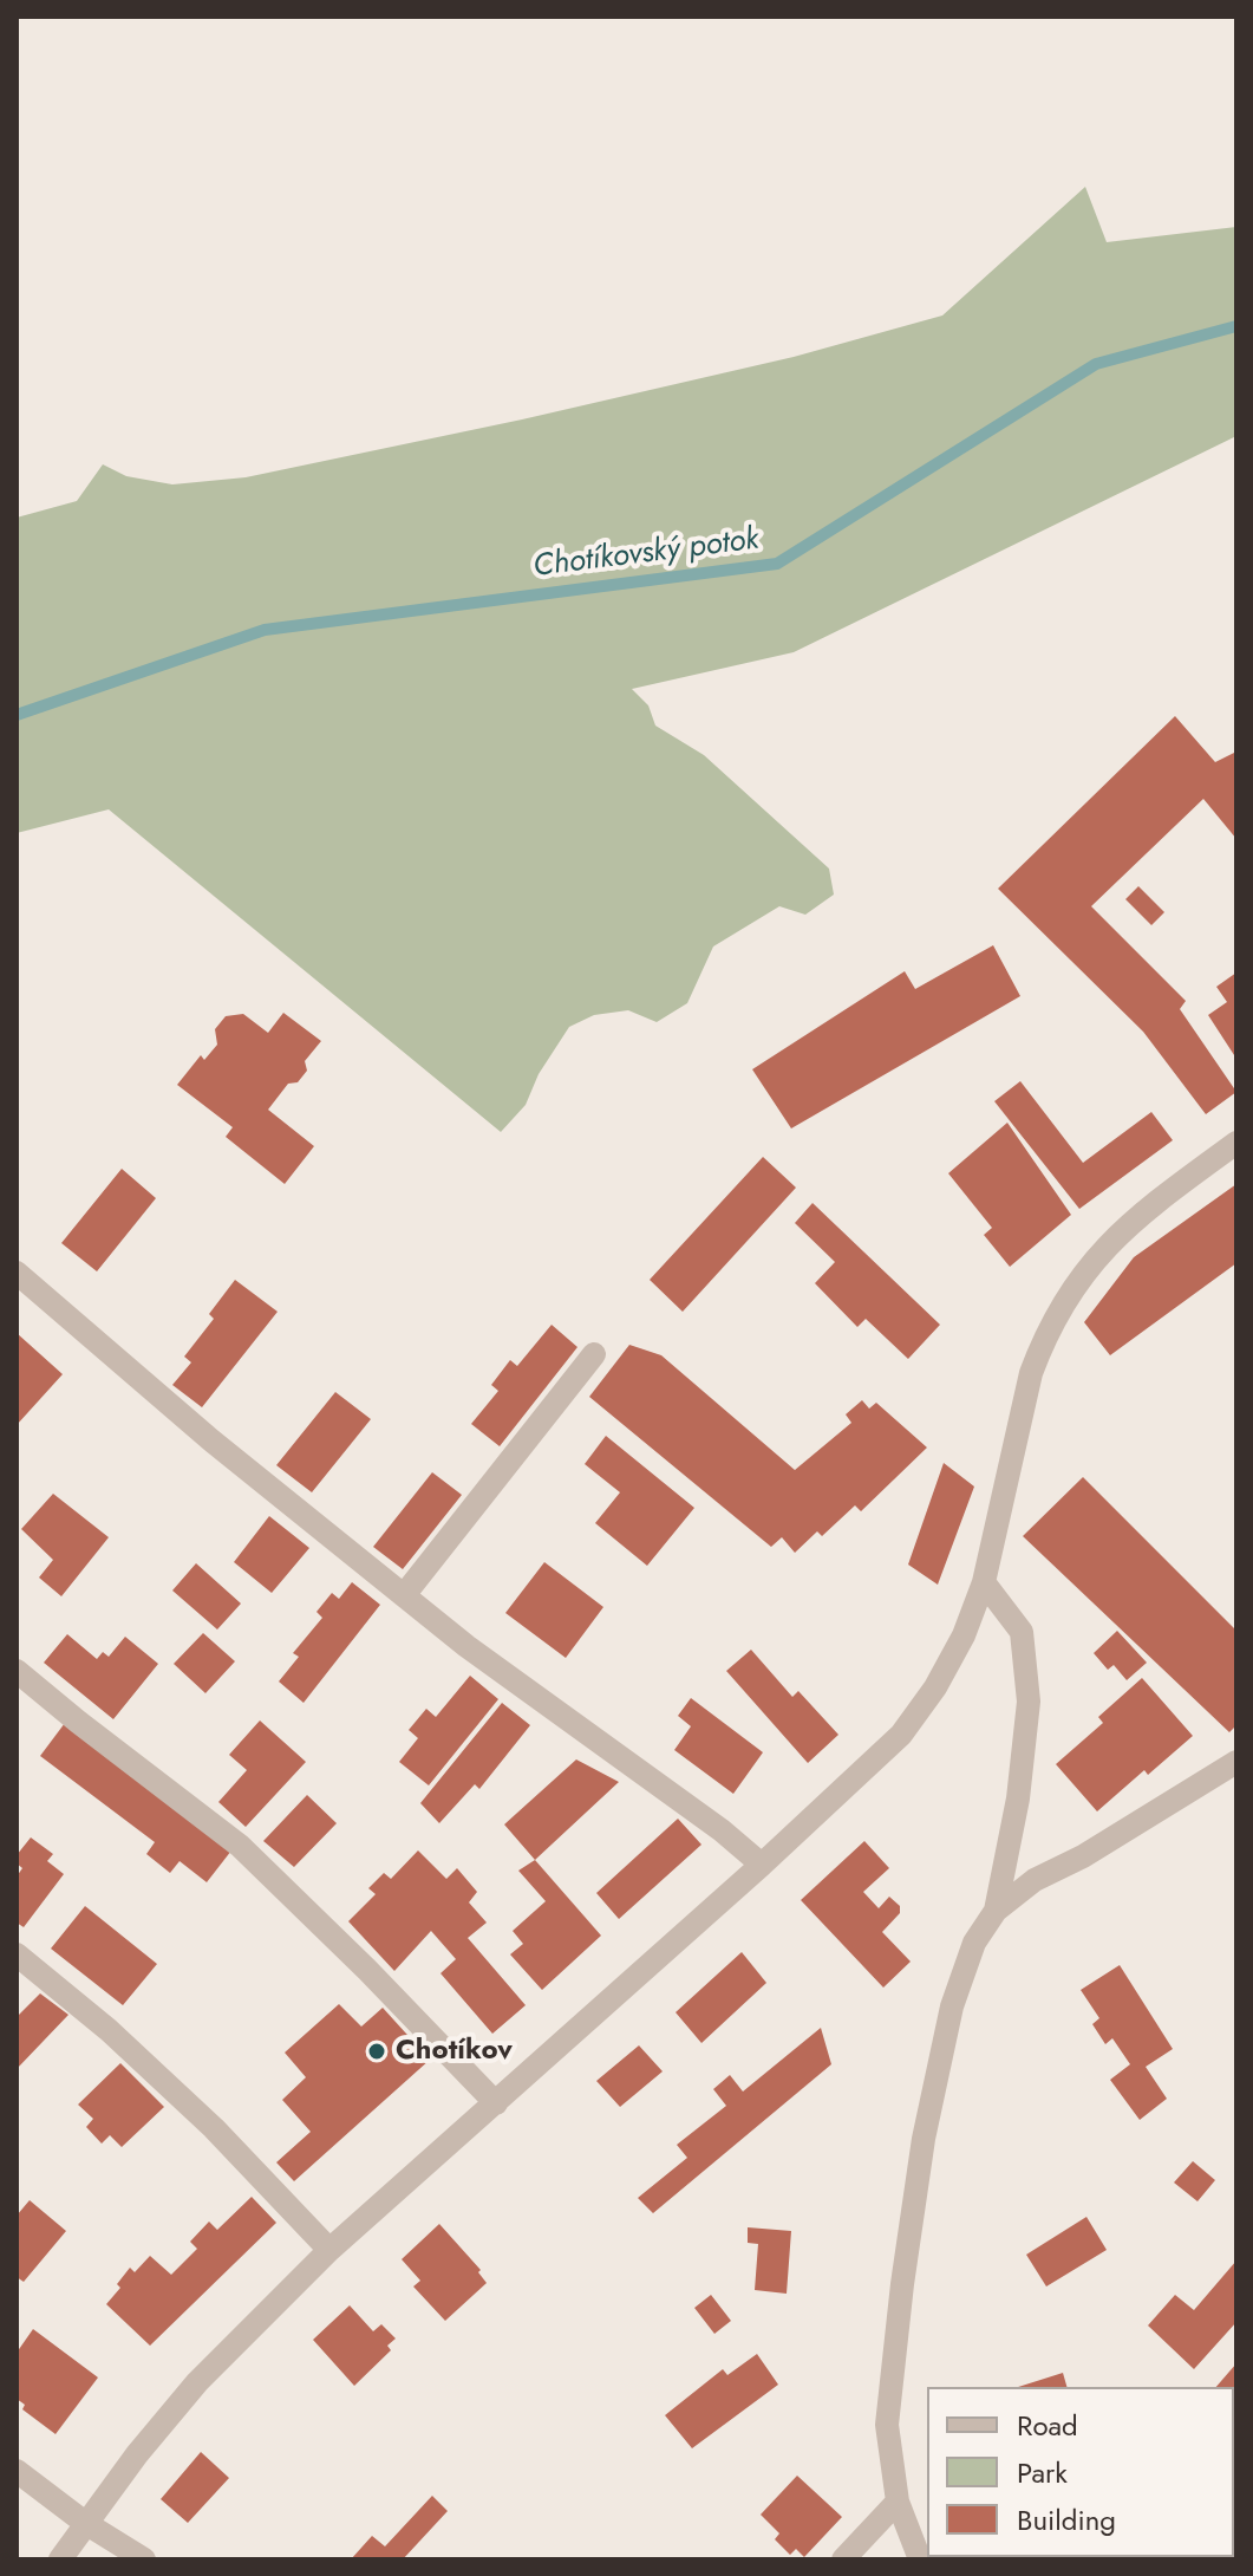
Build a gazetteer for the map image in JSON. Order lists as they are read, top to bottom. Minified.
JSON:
{"water":["Chotíkovský potok"],"places":["Chotíkov"],"legend":["Road","Park","Building"]}
